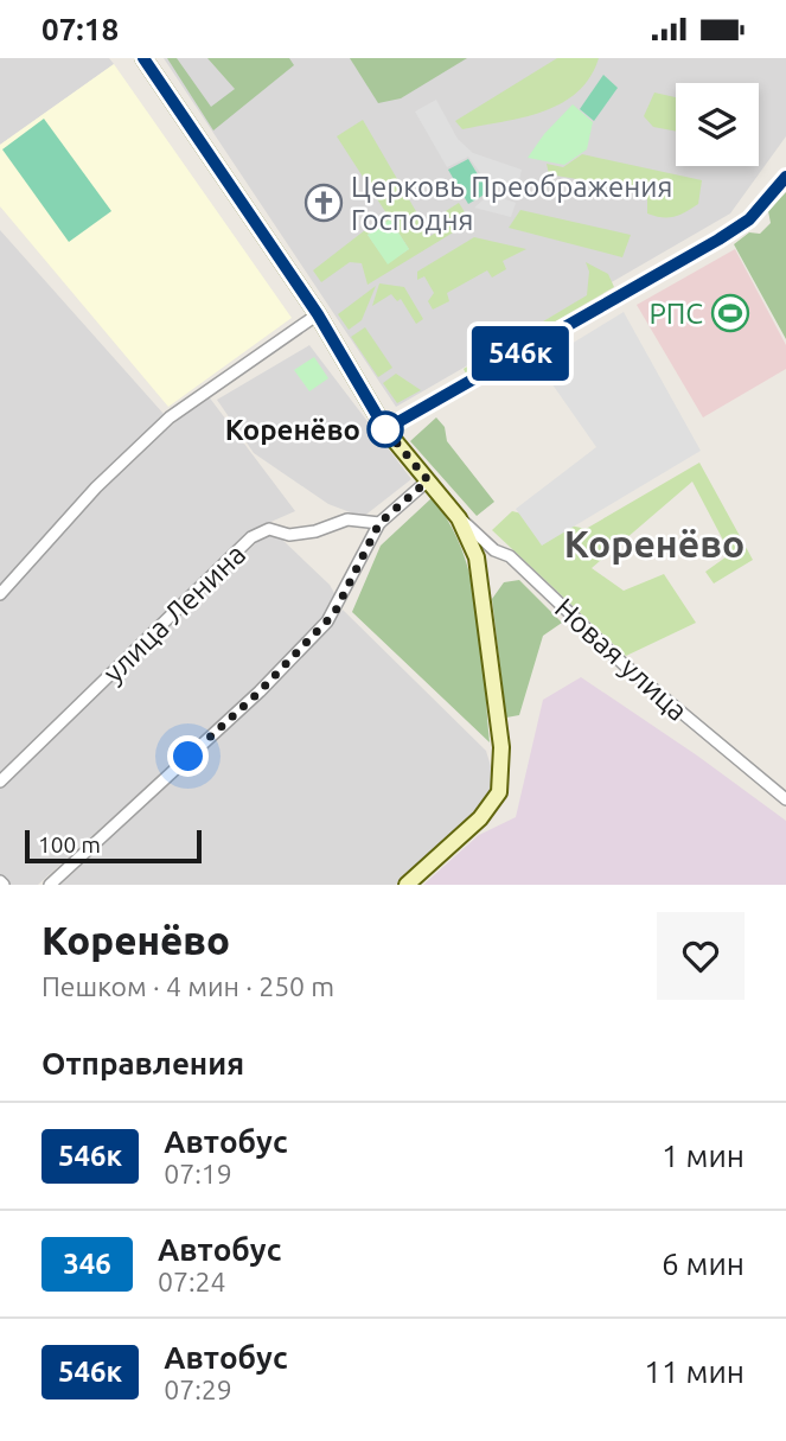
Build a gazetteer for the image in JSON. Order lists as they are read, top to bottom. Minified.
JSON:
{"streets":{"main road":["Новая улица"],"street":["улица Ленина"]},"districts":["Коренёво"],"places":{"church":["Церковь Преображения Господня"],"sports":["РПС"],"other":["Коренёво"]},"lines":["bus line 546к"],"scale_bar":"100 m","page":{"status":"07:18","on_map":"546к","scale":"100 m","heading":[["Коренёво","Пешком · 4 мин · 250 m"],"Отправления"],"list":[{"mark":"546к","name":"Автобус","note":"07:19","value":"1 мин"},{"mark":"346","name":"Автобус","note":"07:24","value":"6 мин"},{"mark":"546к","name":"Автобус","note":"07:29","value":"11 мин"}]}}
